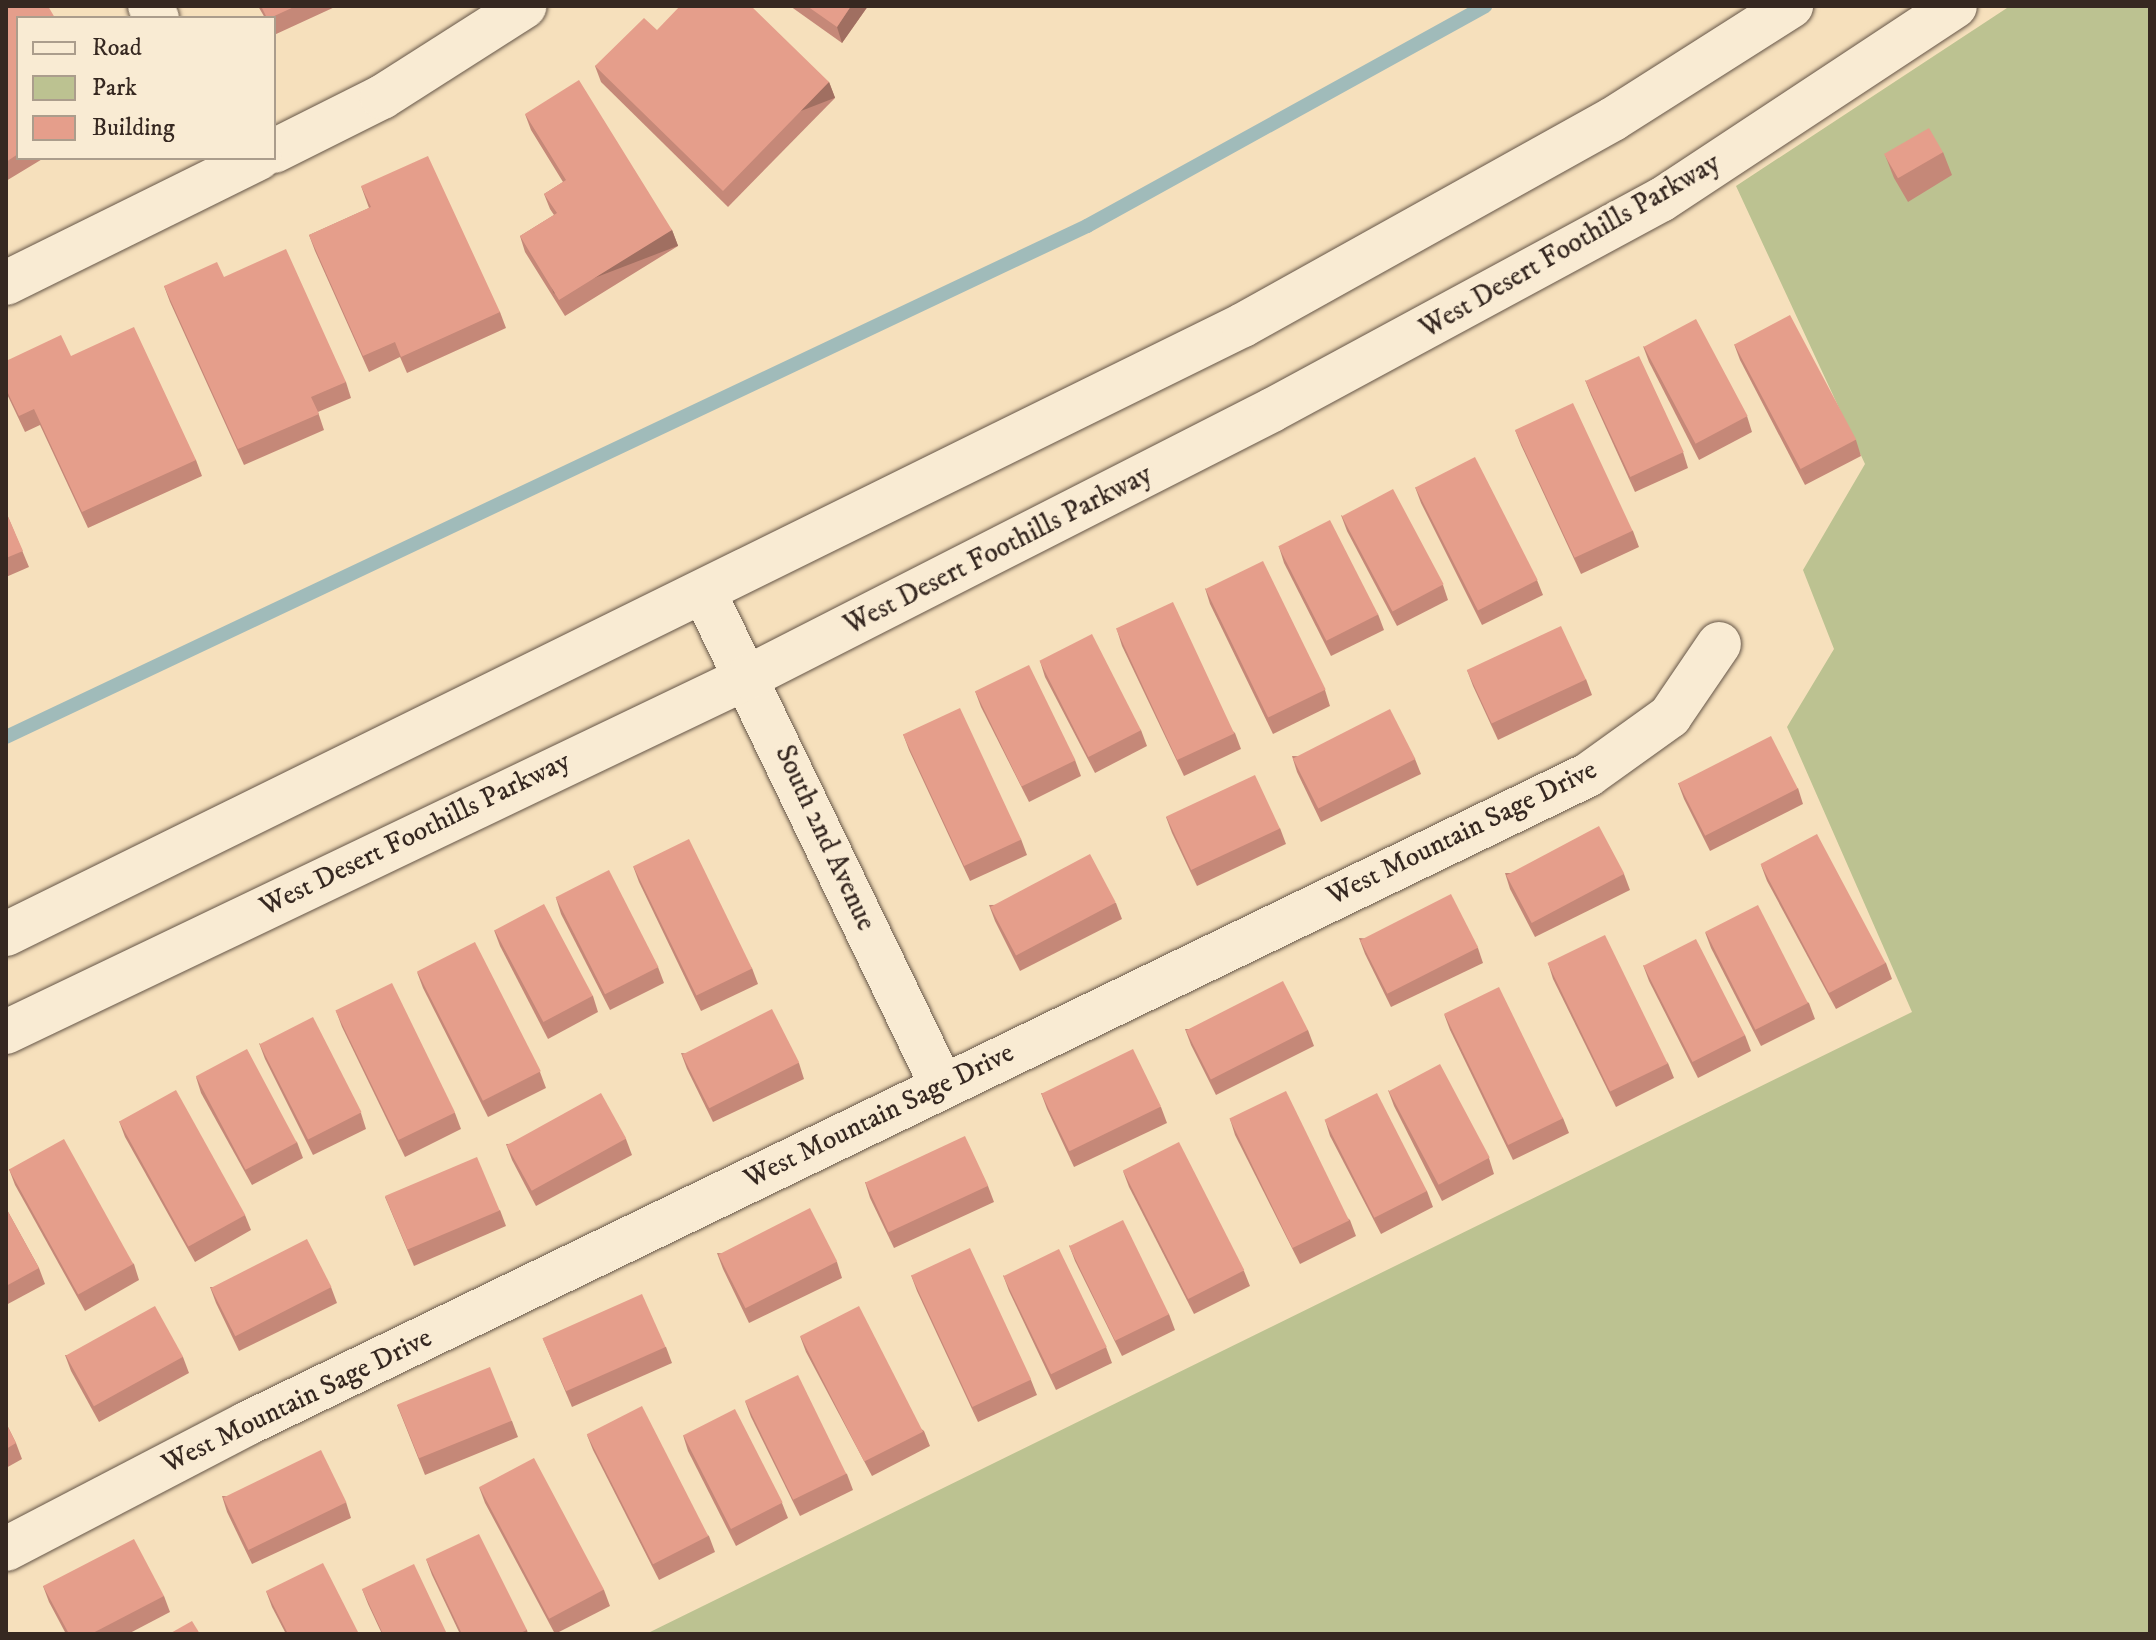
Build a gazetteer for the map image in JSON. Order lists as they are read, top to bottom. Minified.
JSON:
{"streets":{"street":["West Desert Foothills Parkway","West Mountain Sage Drive","South 2nd Avenue"]},"crossings":[["West Desert Foothills Parkway","South 2nd Avenue"],["West Mountain Sage Drive","South 2nd Avenue"]],"legend":["Road","Park","Building"]}
